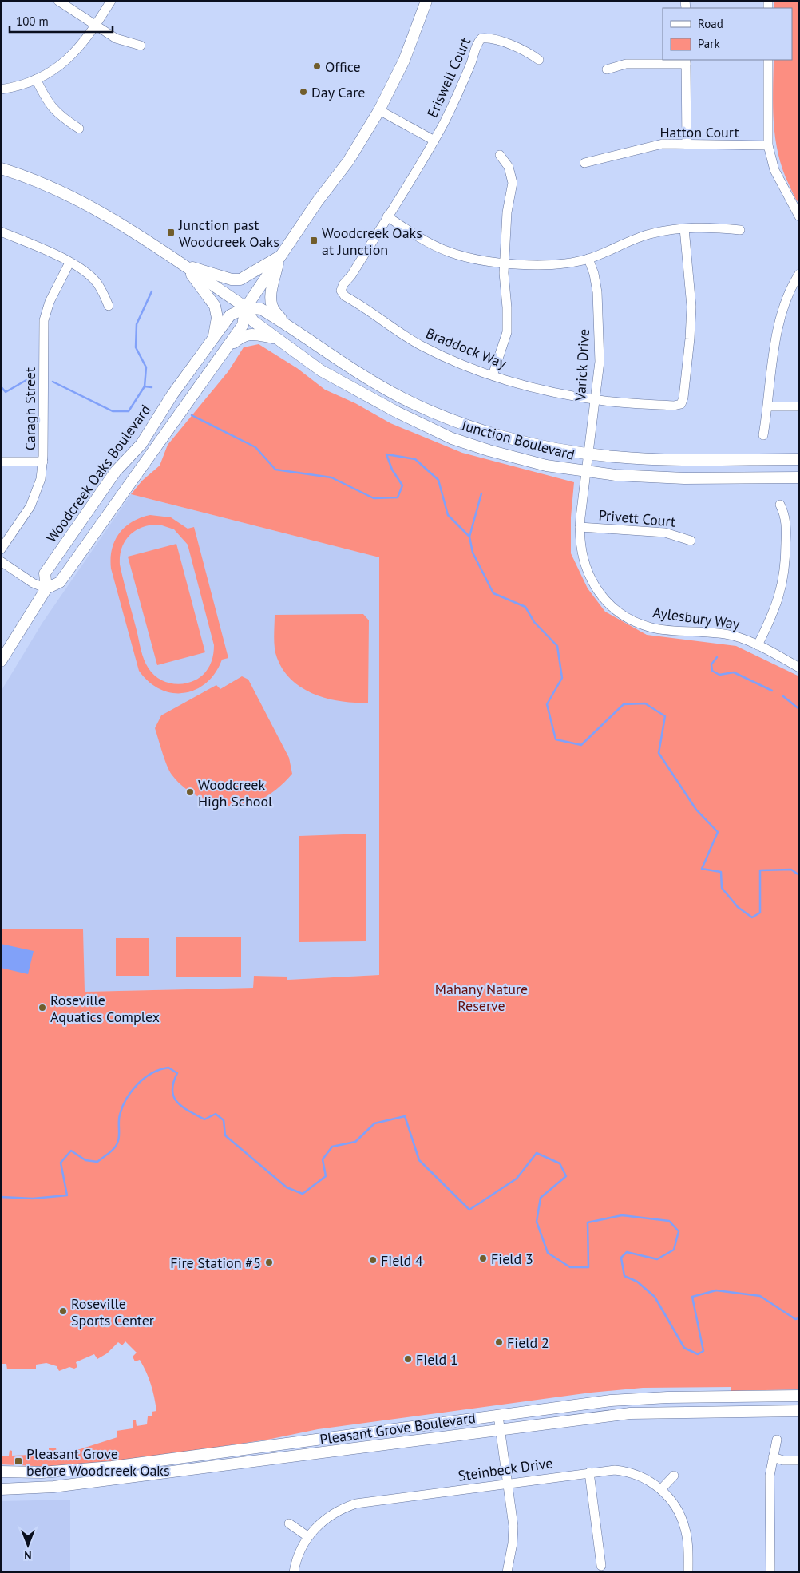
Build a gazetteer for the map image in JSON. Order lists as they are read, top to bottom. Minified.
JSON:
{"streets":{"main road":["Junction Boulevard","Woodcreek Oaks Boulevard","Pleasant Grove Boulevard"],"street":["Eriswell Court","Hatton Court","Braddock Way","Varick Drive","Caragh Street","Privett Court","Aylesbury Way","Steinbeck Drive"]},"crossings":[["Braddock Way","Varick Drive"],["Varick Drive","Junction Boulevard"],["Varick Drive","Aylesbury Way"],["Junction Boulevard","Woodcreek Oaks Boulevard"],["Junction Boulevard","Aylesbury Way"],["Privett Court","Aylesbury Way"]],"parks":["Mahany Nature Reserve"],"places":{"other":["Office","Day Care","Woodcreek High School","Roseville Aquatics Complex","Field 3","Field 4","Fire Station #5","Roseville Sports Center","Field 2","Field 1"],"transit":["Junction past Woodcreek Oaks","Woodcreek Oaks at Junction","Pleasant Grove before Woodcreek Oaks"]},"legend":["Road","Park"],"scale_bar":"100 m","north":"bottom"}
